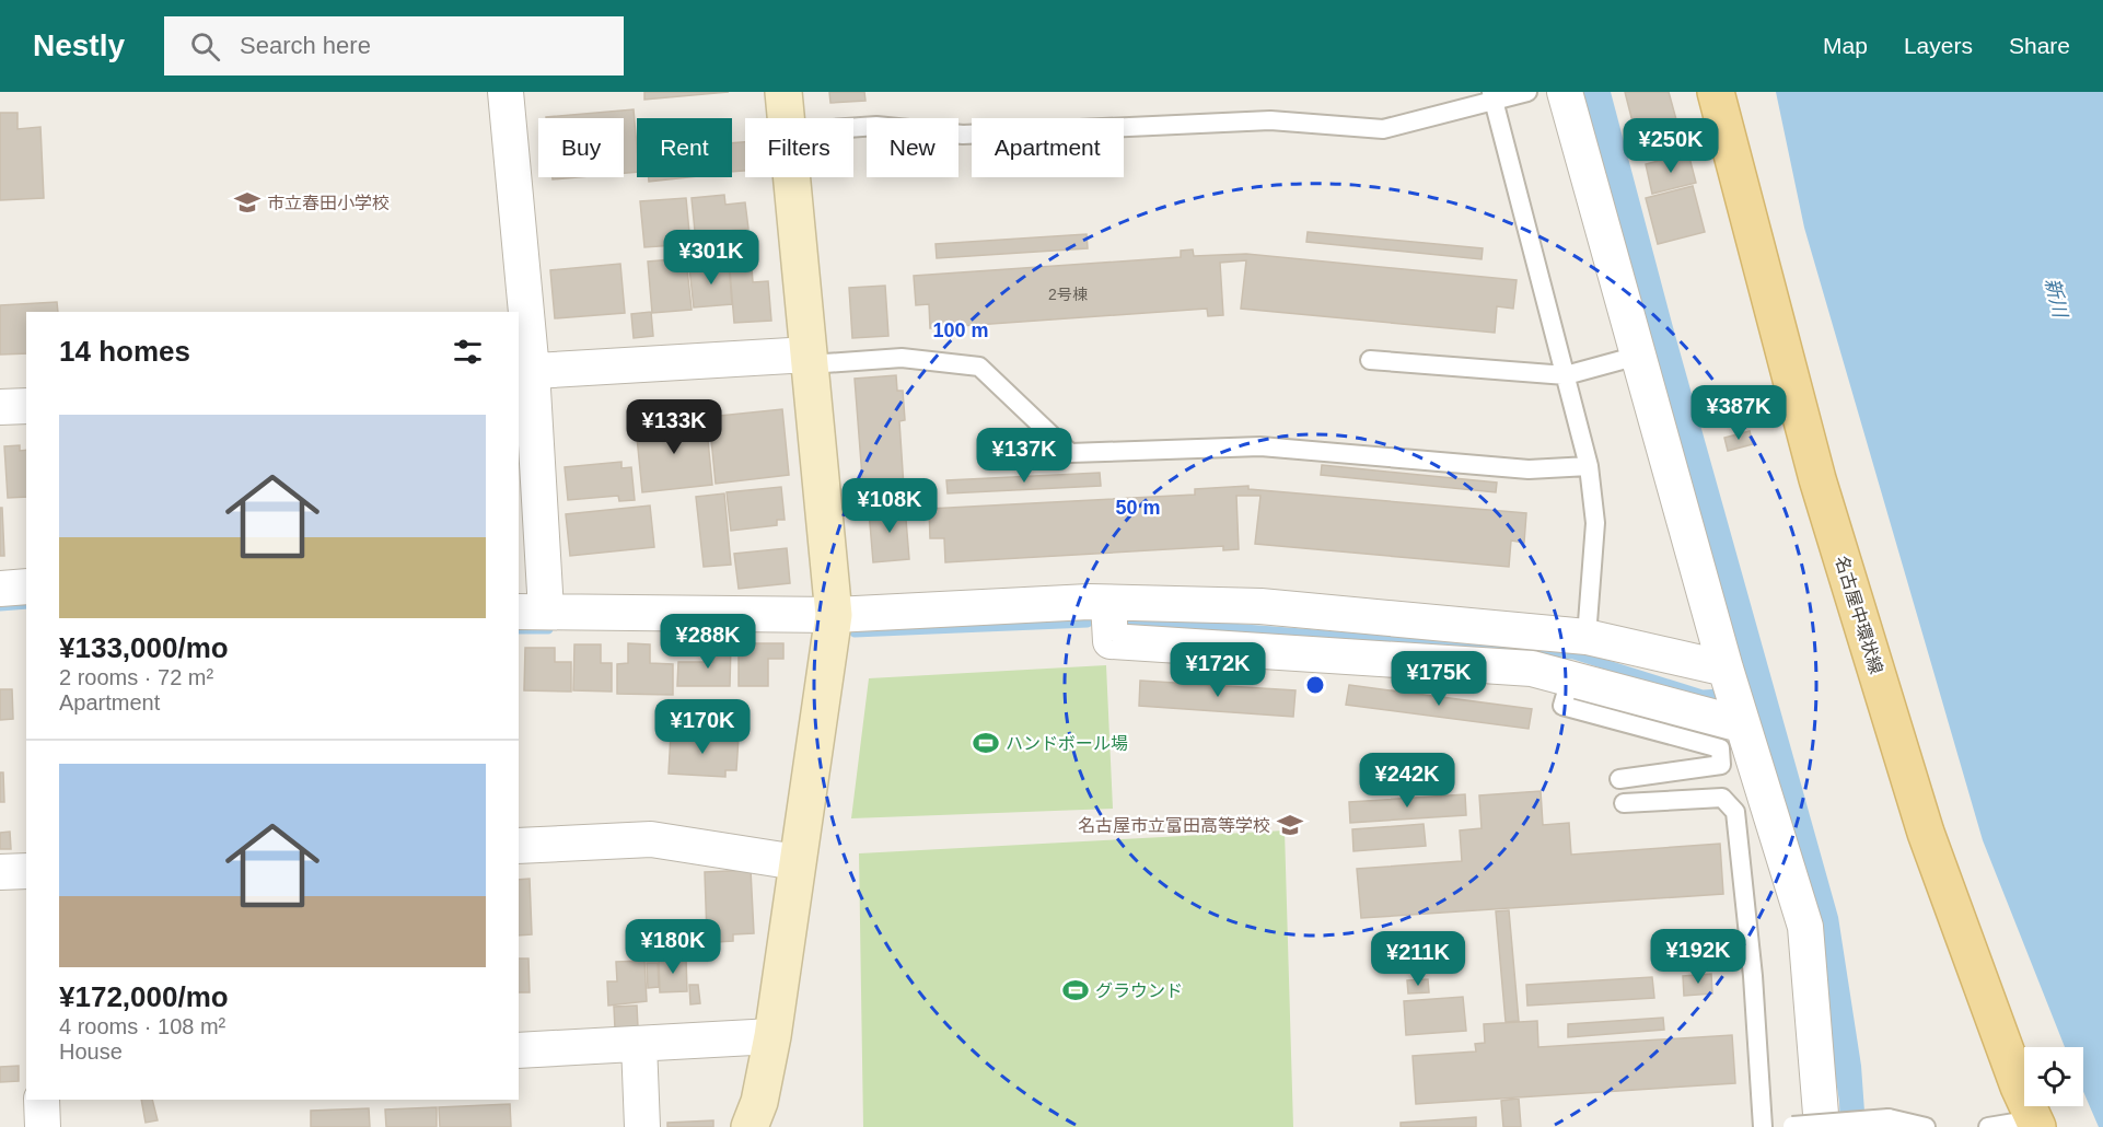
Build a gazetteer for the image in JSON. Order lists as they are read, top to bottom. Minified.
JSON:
{"streets":{"main road":["名古屋中環状線"]},"water":["新川"],"places":{"school or university":["市立春田小学校","名古屋市立富田高等学校"],"sports":["ハンドボール場","グラウンド"]},"house_numbers":["2号棟"],"page":{"header":"Nestly","search":"Search here","nav":["Map","Layers","Share"],"price":["¥250K","¥301K","¥387K","¥133K","¥137K","¥108K","¥288K","¥172K","¥175K","¥170K","¥242K","¥180K","¥192K","¥211K"],"chip":["Buy","Rent","Filters","New","Apartment"],"heading":"14 homes","list":[{"name":"¥133,000/mo","note":"2 rooms · 72 m² · Apartment"},{"name":"¥172,000/mo","note":"4 rooms · 108 m² · House"}]},"rings":["100 m","50 m"]}
